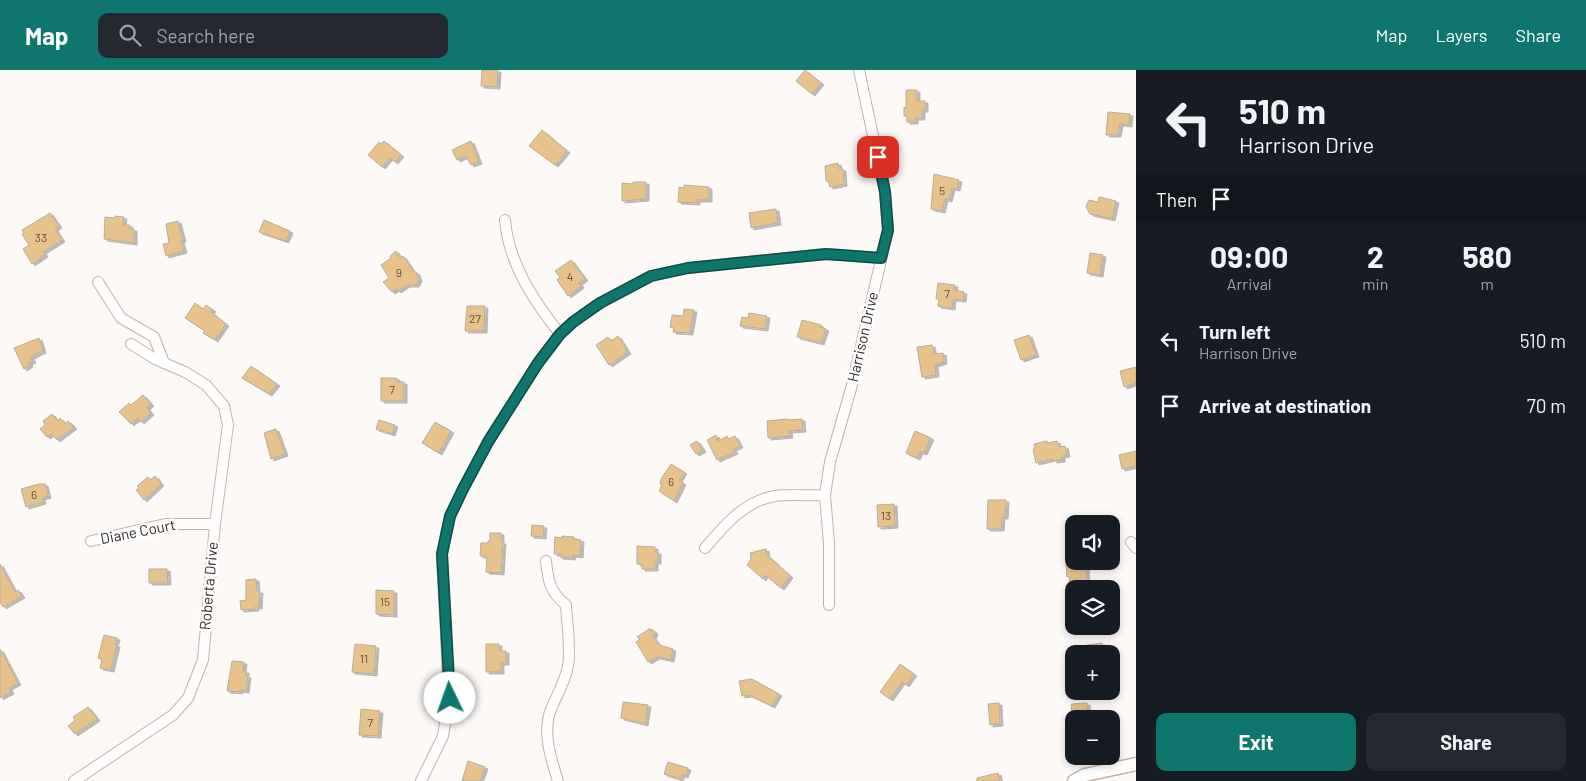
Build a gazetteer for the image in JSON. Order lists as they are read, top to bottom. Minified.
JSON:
{"streets":{"street":["Harrison Drive","Diane Court","Roberta Drive"]},"crossings":[["Diane Court","Roberta Drive"]],"house_numbers":["5","33","9","4","7","27","7","6","6","13","15","11","7"],"page":{"header":"Map","search":"Search here","nav":["Map","Layers","Share"],"turn":["510 m","Harrison Drive"],"then":"Then","eta":["09:00","Arrival","2","min","580","m"],"list":[{"name":"Turn left","note":"Harrison Drive","value":"510 m"},{"name":"Arrive at destination","value":"70 m"}],"map_buttons":["+","−"],"buttons":["Exit","Share"]}}
